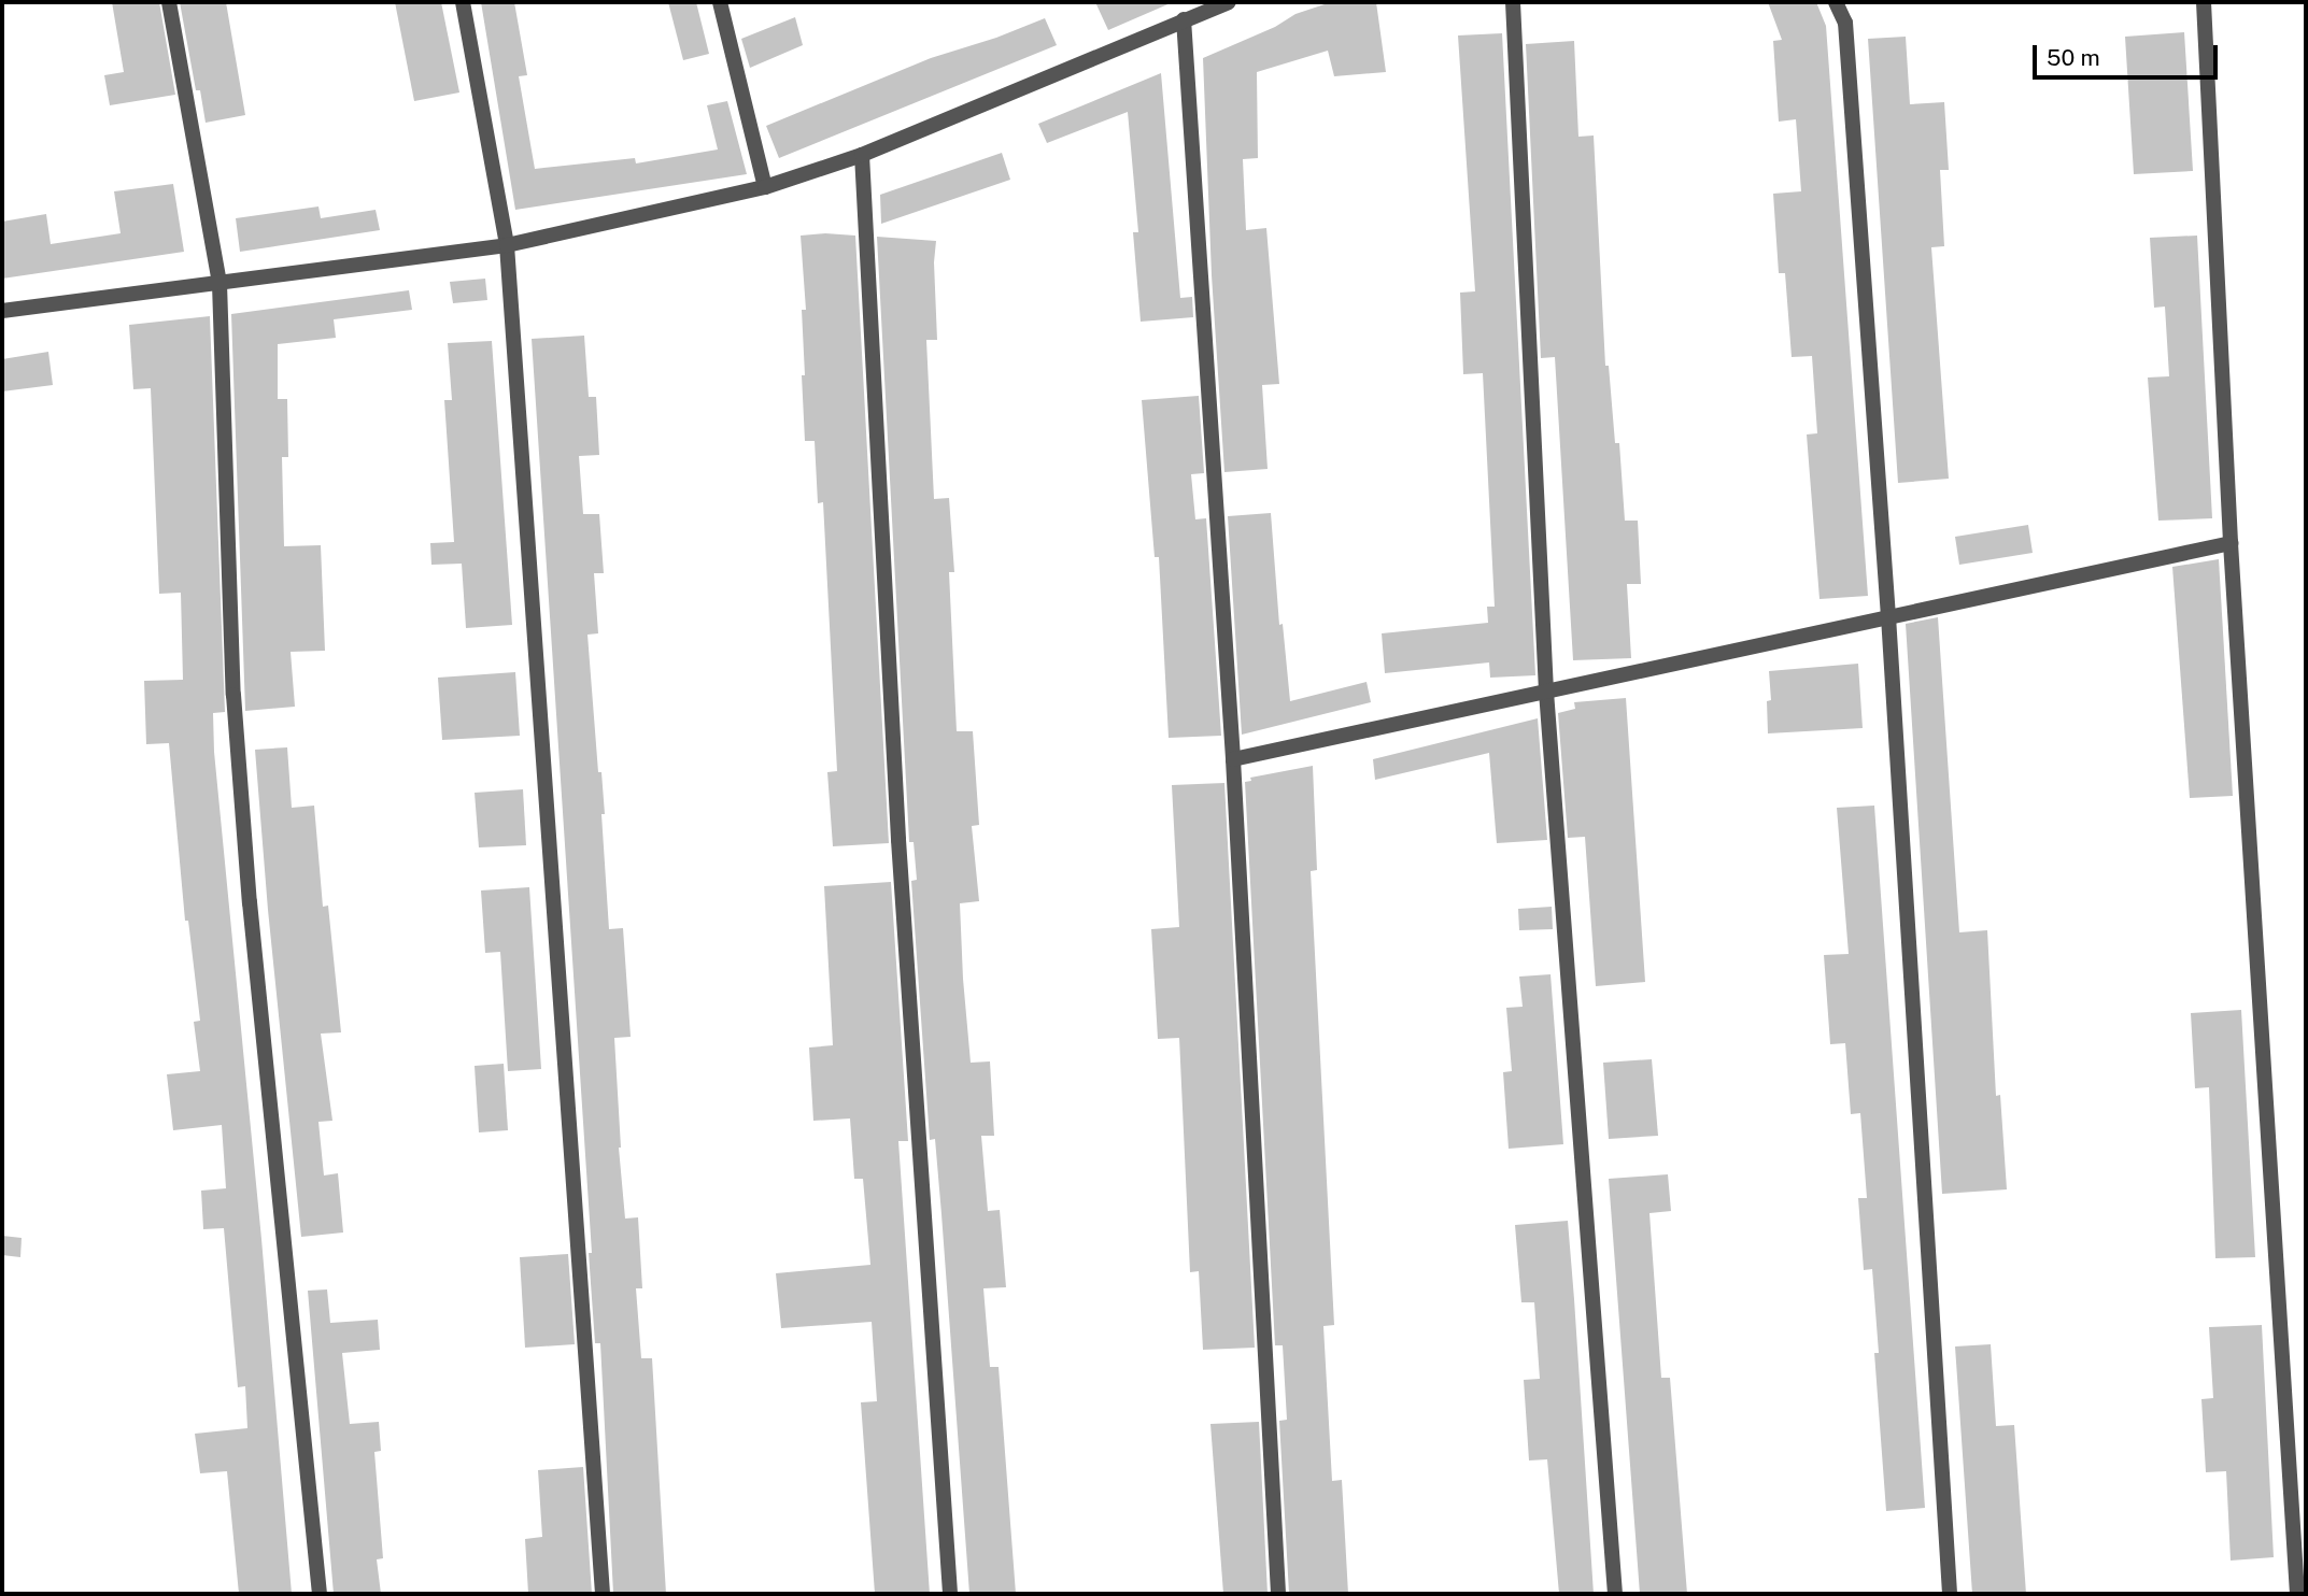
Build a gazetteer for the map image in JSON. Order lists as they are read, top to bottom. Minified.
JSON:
{"scale_bar":"50 m"}
